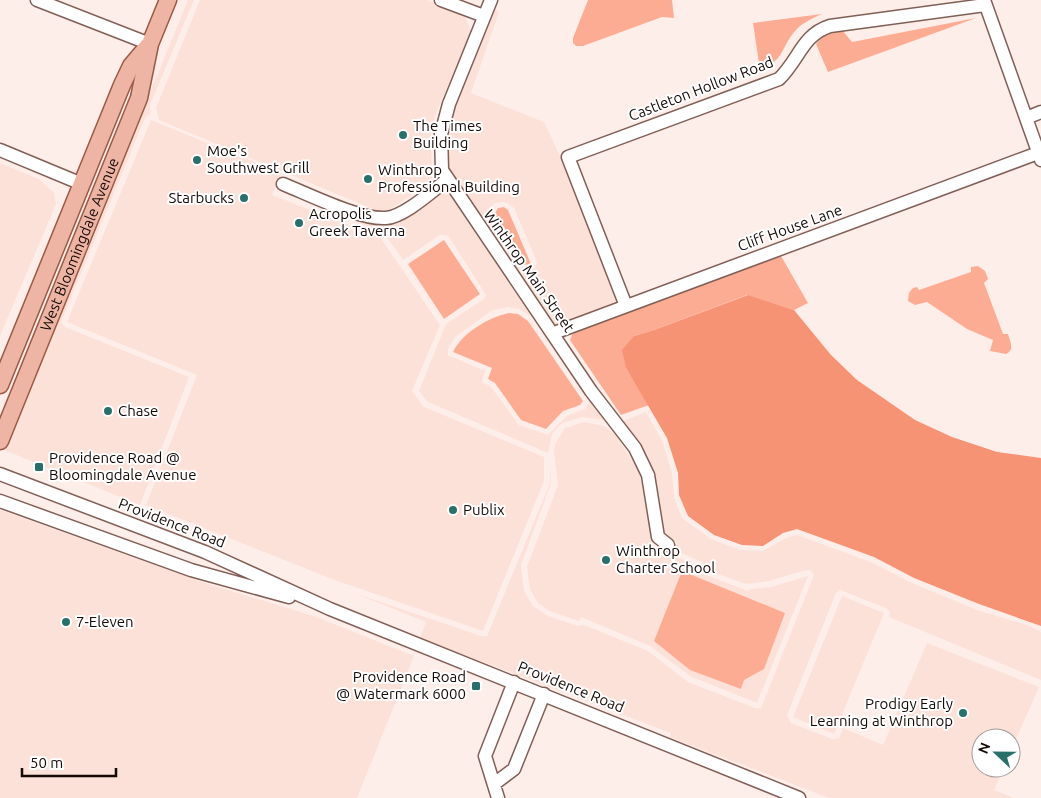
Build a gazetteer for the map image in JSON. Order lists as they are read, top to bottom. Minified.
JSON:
{"streets":{"main road":["West Bloomingdale Avenue"],"street":["Castleton Hollow Road","Cliff House Lane","Winthrop Main Street","Providence Road"]},"crossings":[["Castleton Hollow Road","Cliff House Lane"],["Cliff House Lane","Winthrop Main Street"]],"places":{"other":["The Times Building","Moe's Southwest Grill","Winthrop Professional Building","Starbucks","Acropolis Greek Taverna","Chase","Publix","Winthrop Charter School","7-Eleven","Prodigy Early Learning at Winthrop"],"transit":["Providence Road @ Bloomingdale Avenue","Providence Road @ Watermark 6000"]},"scale_bar":"50 m","north":"left"}
